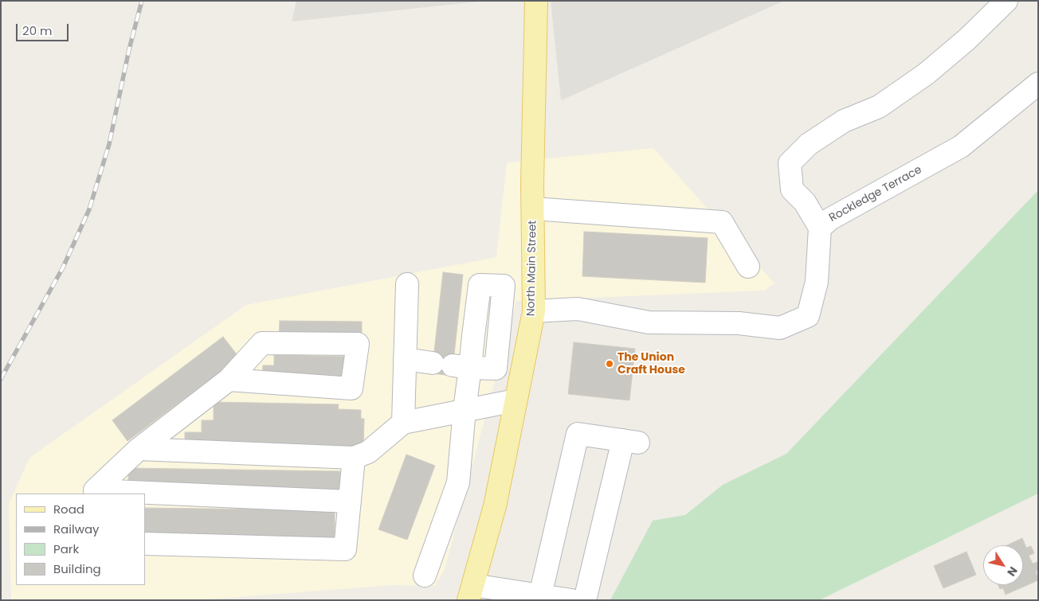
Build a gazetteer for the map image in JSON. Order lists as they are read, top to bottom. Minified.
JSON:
{"streets":{"main road":["North Main Street"],"lane":["Rockledge Terrace"]},"places":["The Union Craft House"],"legend":["Road","Railway","Park","Building"],"scale_bar":"20 m","north":"bottom right"}
